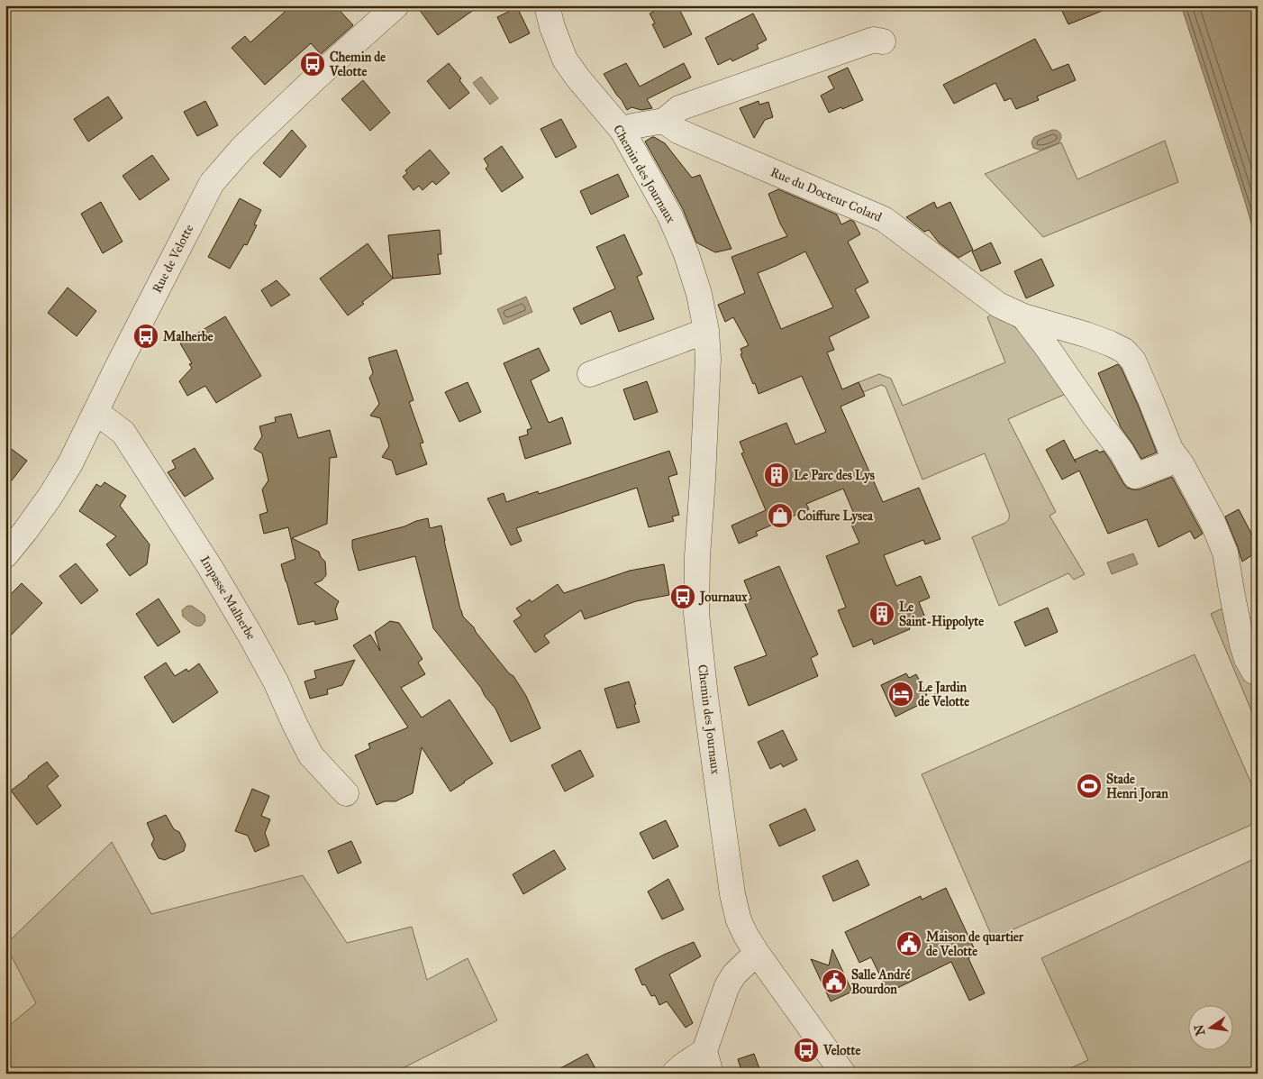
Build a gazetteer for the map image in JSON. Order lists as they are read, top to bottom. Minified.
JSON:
{"streets":{"street":["Chemin des Journaux","Rue du Docteur Colard","Rue de Velotte","Impasse Malherbe"]},"crossings":[["Rue de Velotte","Impasse Malherbe"]],"places":{"bus stop":["Chemin de Velotte","Malherbe","Journaux","Velotte"],"building":["Le Parc des Lys","Le Saint-Hippolyte"],"shop":["Coiffure Lysea"],"hotel":["Le Jardin de Velotte"],"sports":["Stade Henri Joran"],"public building":["Maison de quartier de Velotte","Salle André Bourdon"]},"north":"left"}
